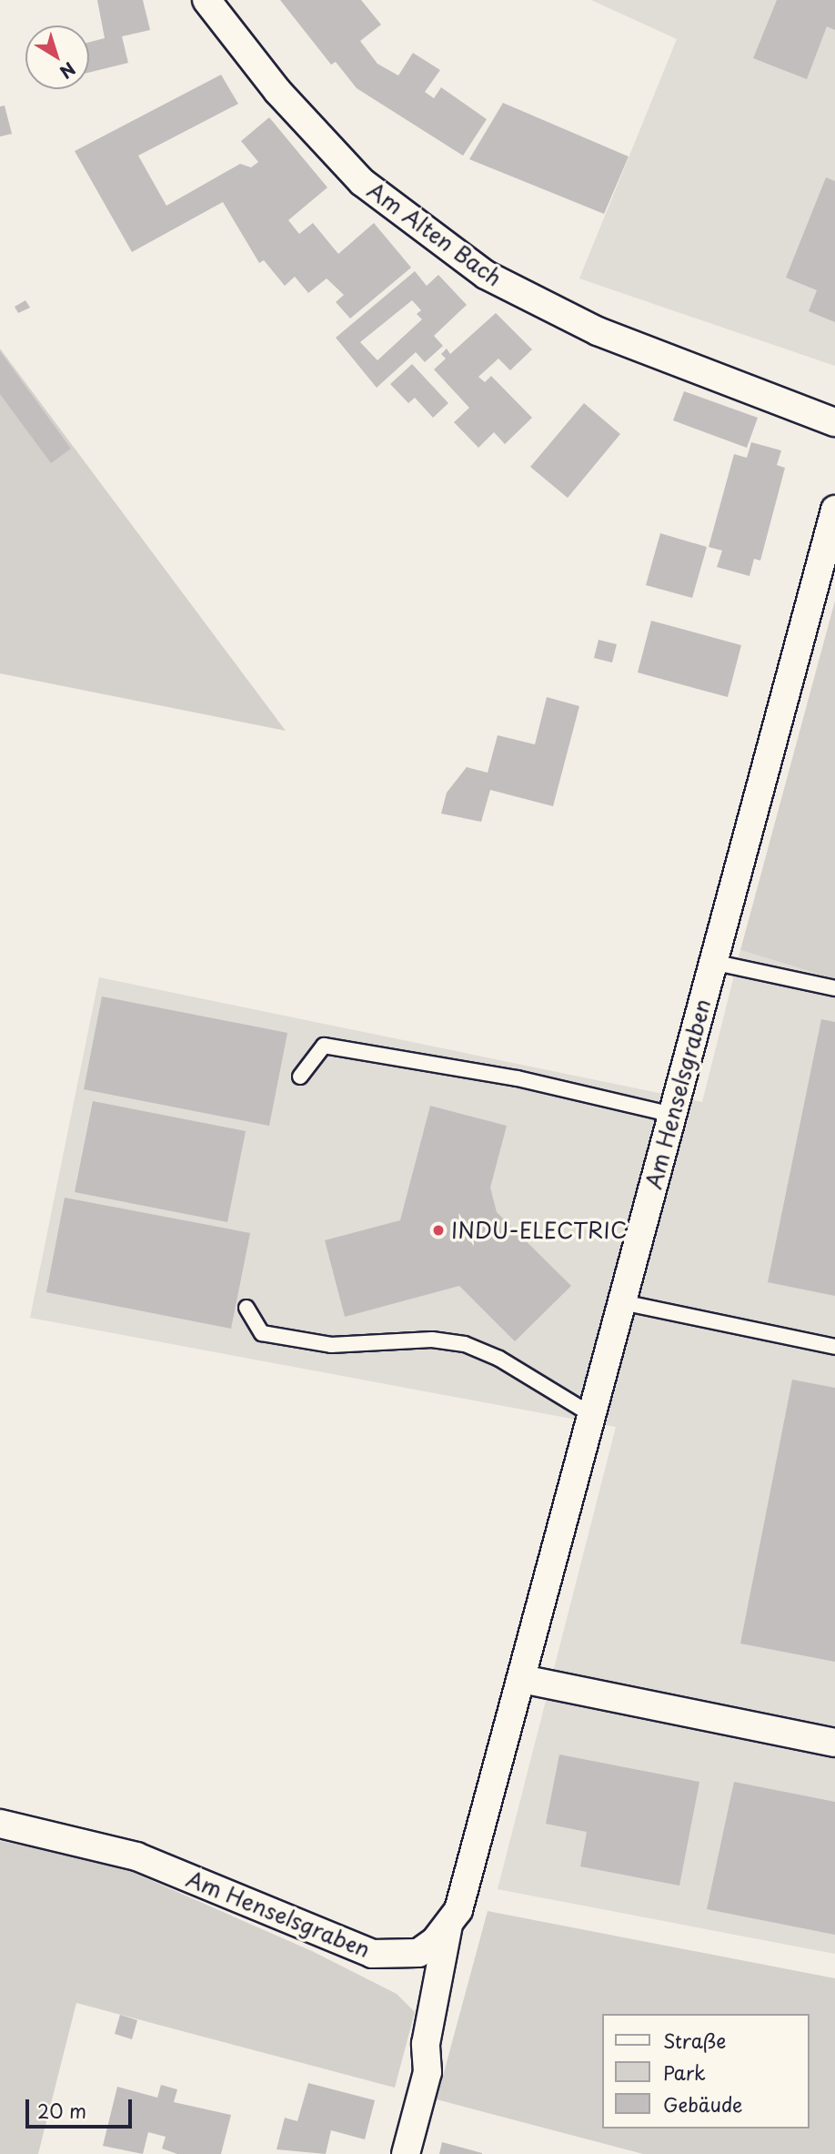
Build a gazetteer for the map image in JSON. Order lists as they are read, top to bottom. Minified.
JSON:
{"streets":{"street":["Am Alten Bach","Am Henselsgraben"]},"places":["INDU-ELECTRIC"],"legend":["Straße","Park","Gebäude"],"scale_bar":"20 m","north":"bottom right"}
